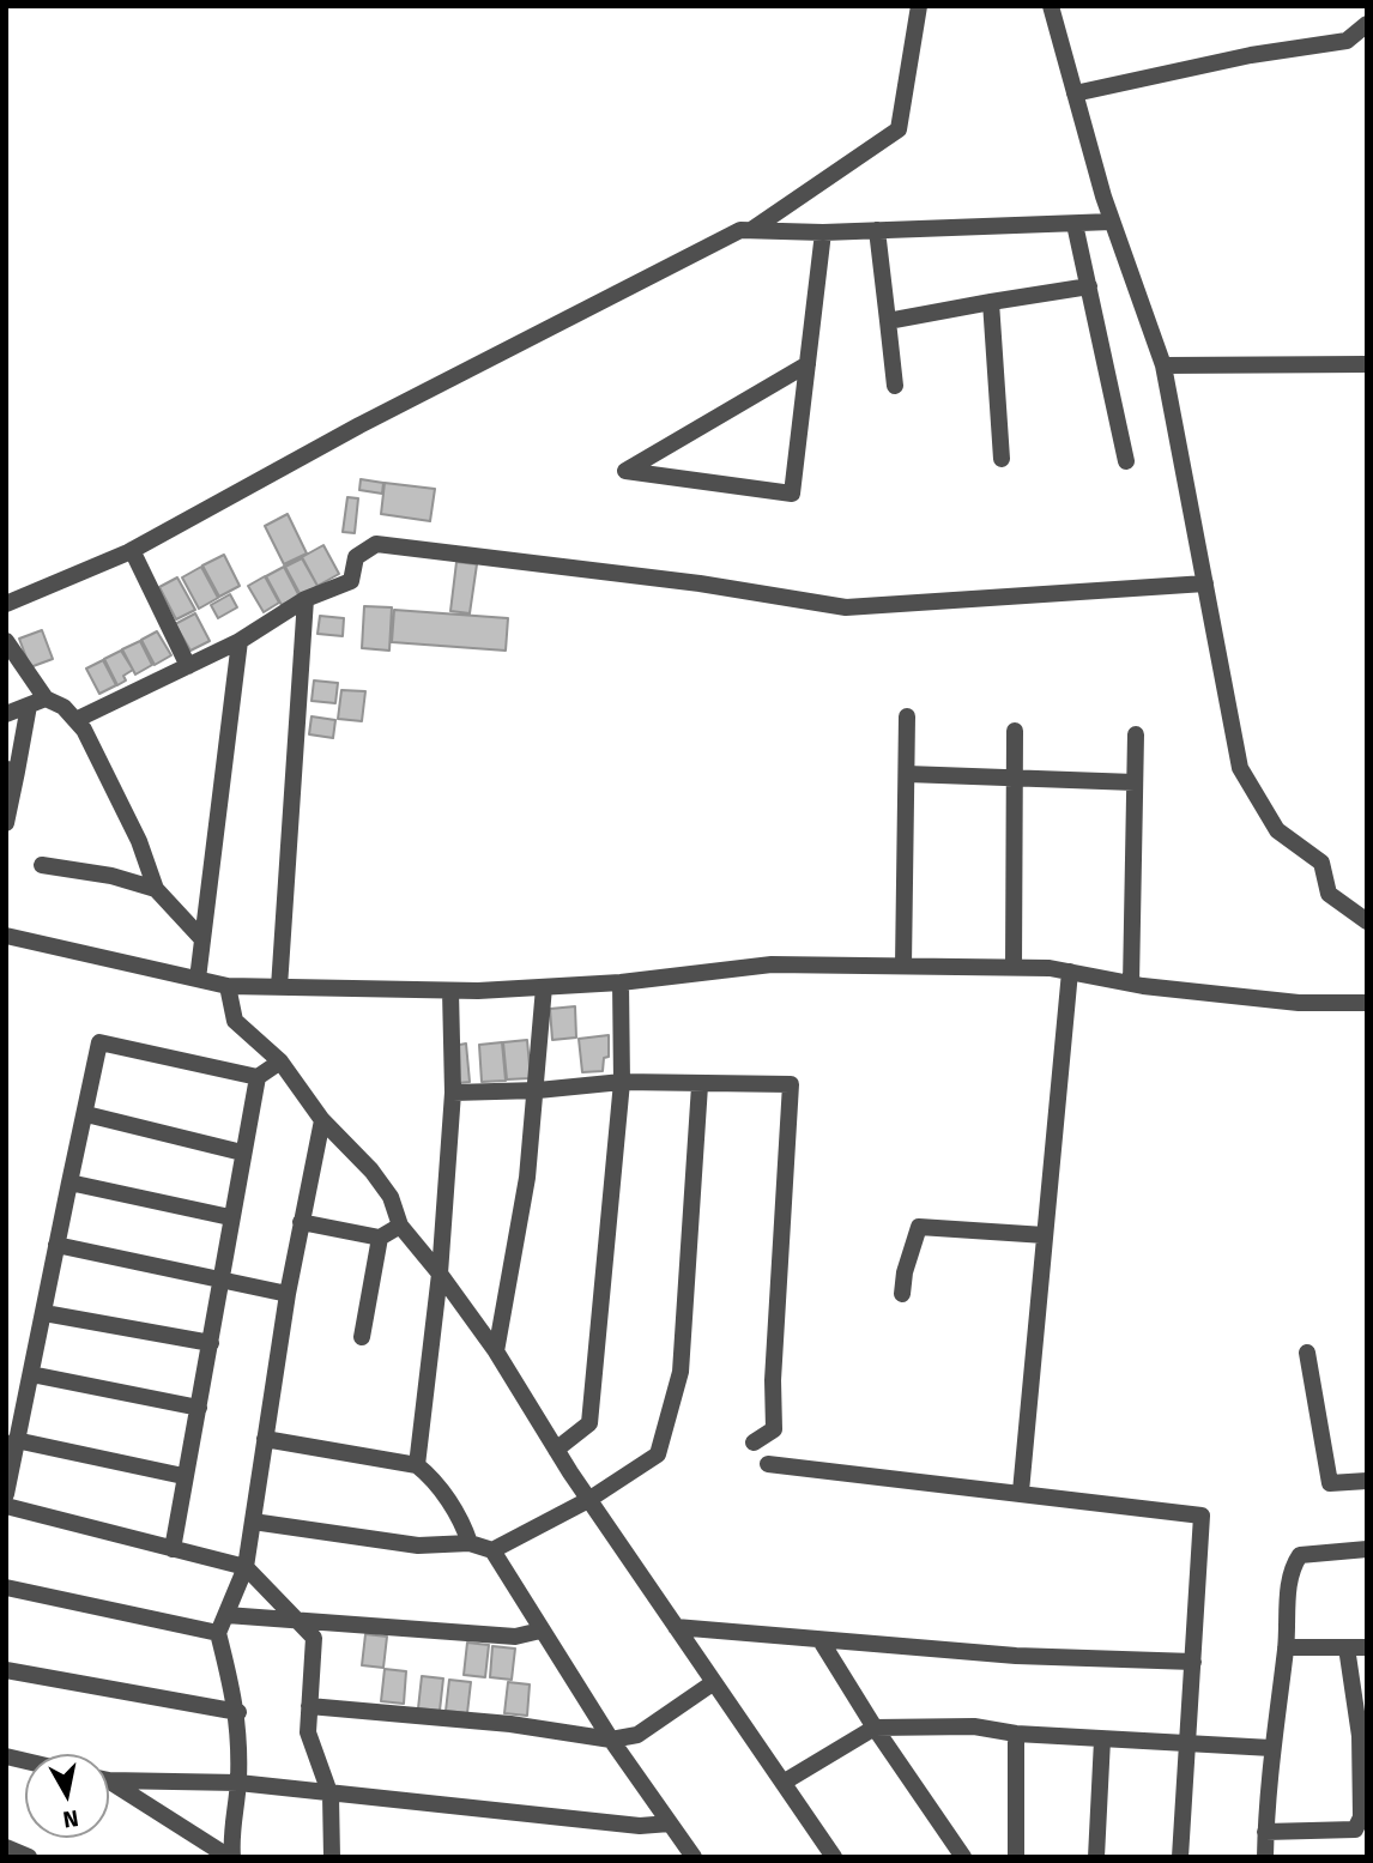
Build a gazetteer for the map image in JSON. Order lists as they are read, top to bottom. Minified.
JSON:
{"north":"bottom"}
